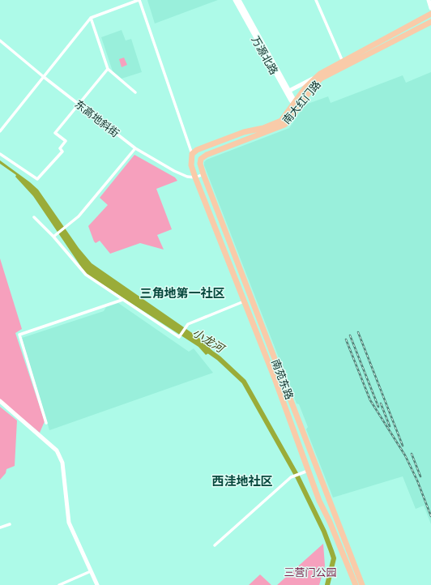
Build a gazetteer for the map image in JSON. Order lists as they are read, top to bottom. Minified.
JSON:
{"streets":{"highway":["南大红门路","南苑东路"],"main road":["万源北路"],"street":["东高地斜街"]},"crossings":[["万源北路","南大红门路"],["南大红门路","南苑东路"],["东高地斜街","南苑东路"]],"districts":["三角地第一社区","西洼地社区"],"water":["小龙河"],"parks":["三营门公园"]}
